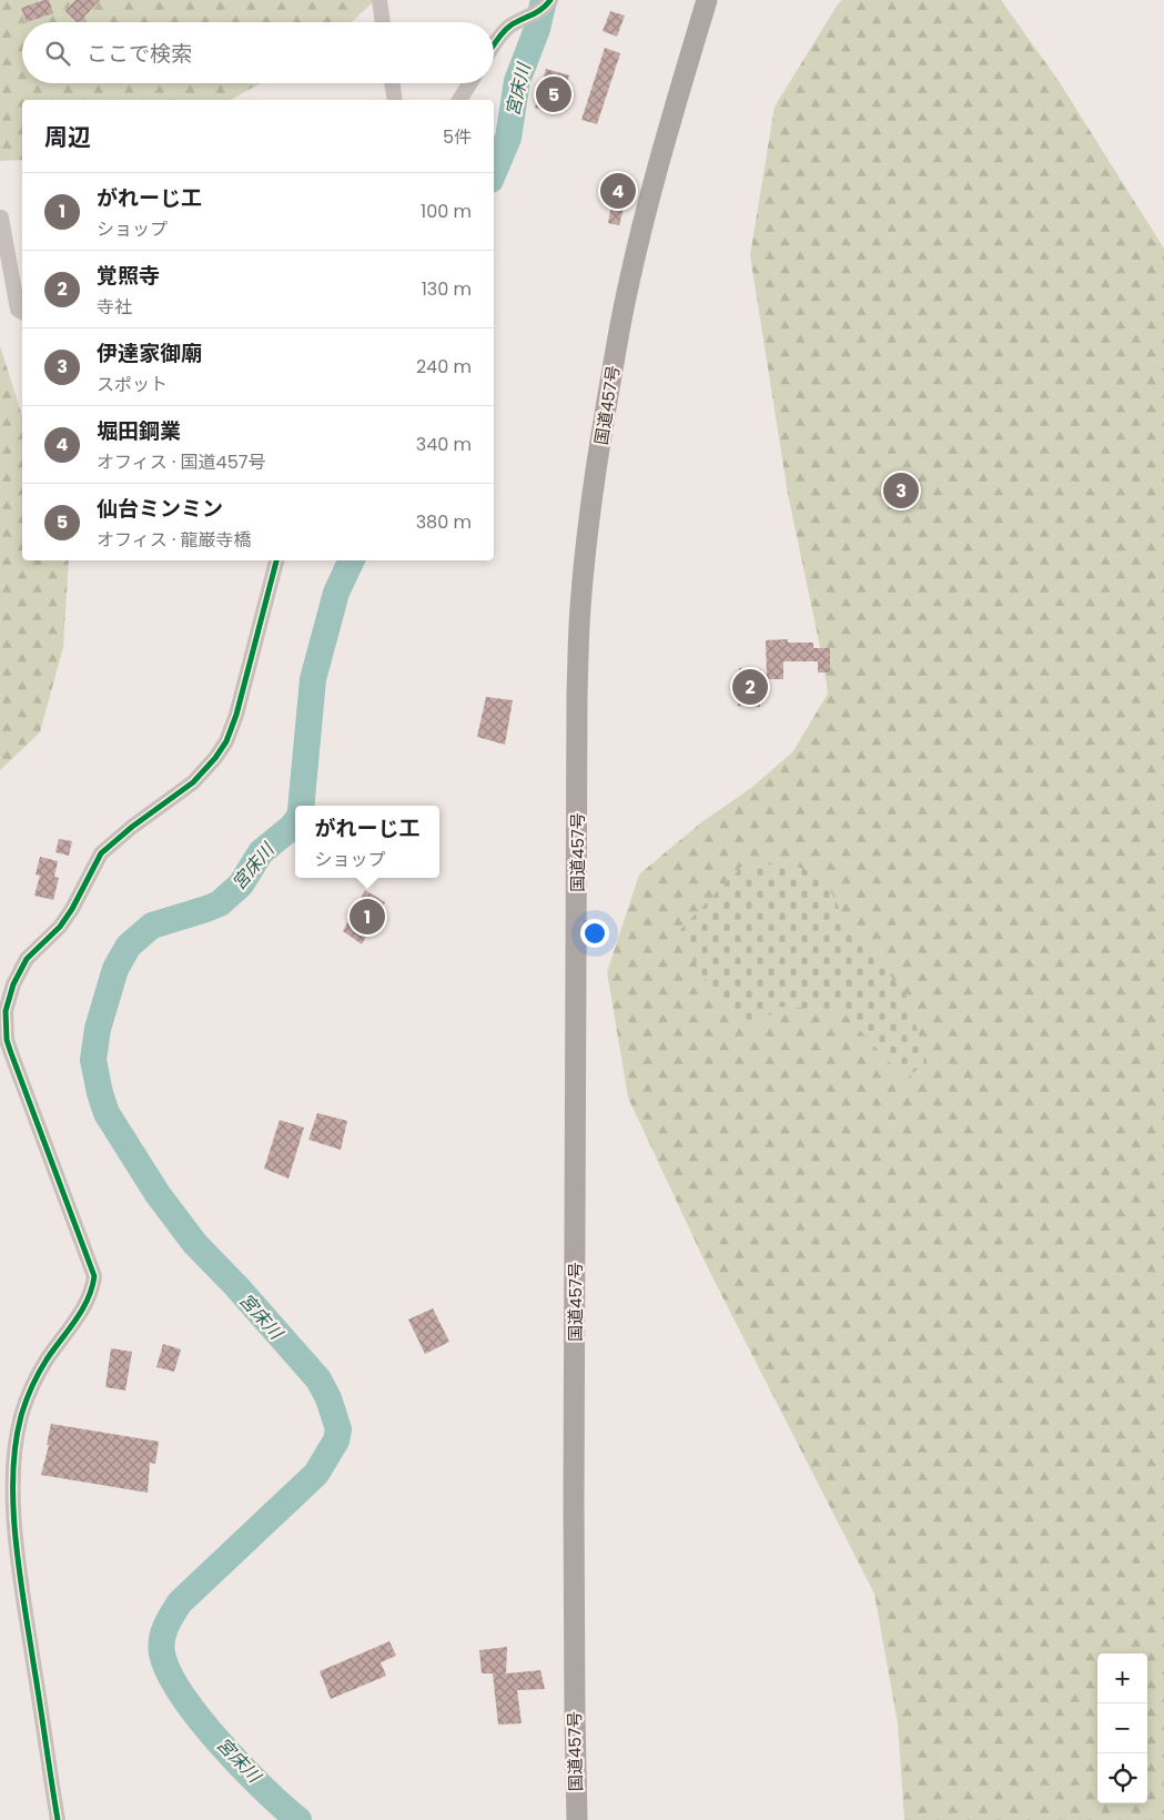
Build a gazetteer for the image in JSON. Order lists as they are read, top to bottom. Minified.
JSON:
{"streets":{"highway":["国道457号"]},"water":["宮床川"],"page":{"search":"ここで検索","pins":["5","4","3","2","1"],"heading":["周辺","5件"],"list":[{"mark":"1","name":"がれーじ工","note":"ショップ","value":"100 m"},{"mark":"2","name":"覚照寺","note":"寺社","value":"130 m"},{"mark":"3","name":"伊達家御廟","note":"スポット","value":"240 m"},{"mark":"4","name":"堀田鋼業","note":"オフィス · 国道457号","value":"340 m"},{"mark":"5","name":"仙台ミンミン","note":"オフィス · 龍巌寺橋","value":"380 m"}],"popup":["がれーじ工","ショップ"],"map_buttons":["+","−"]}}
